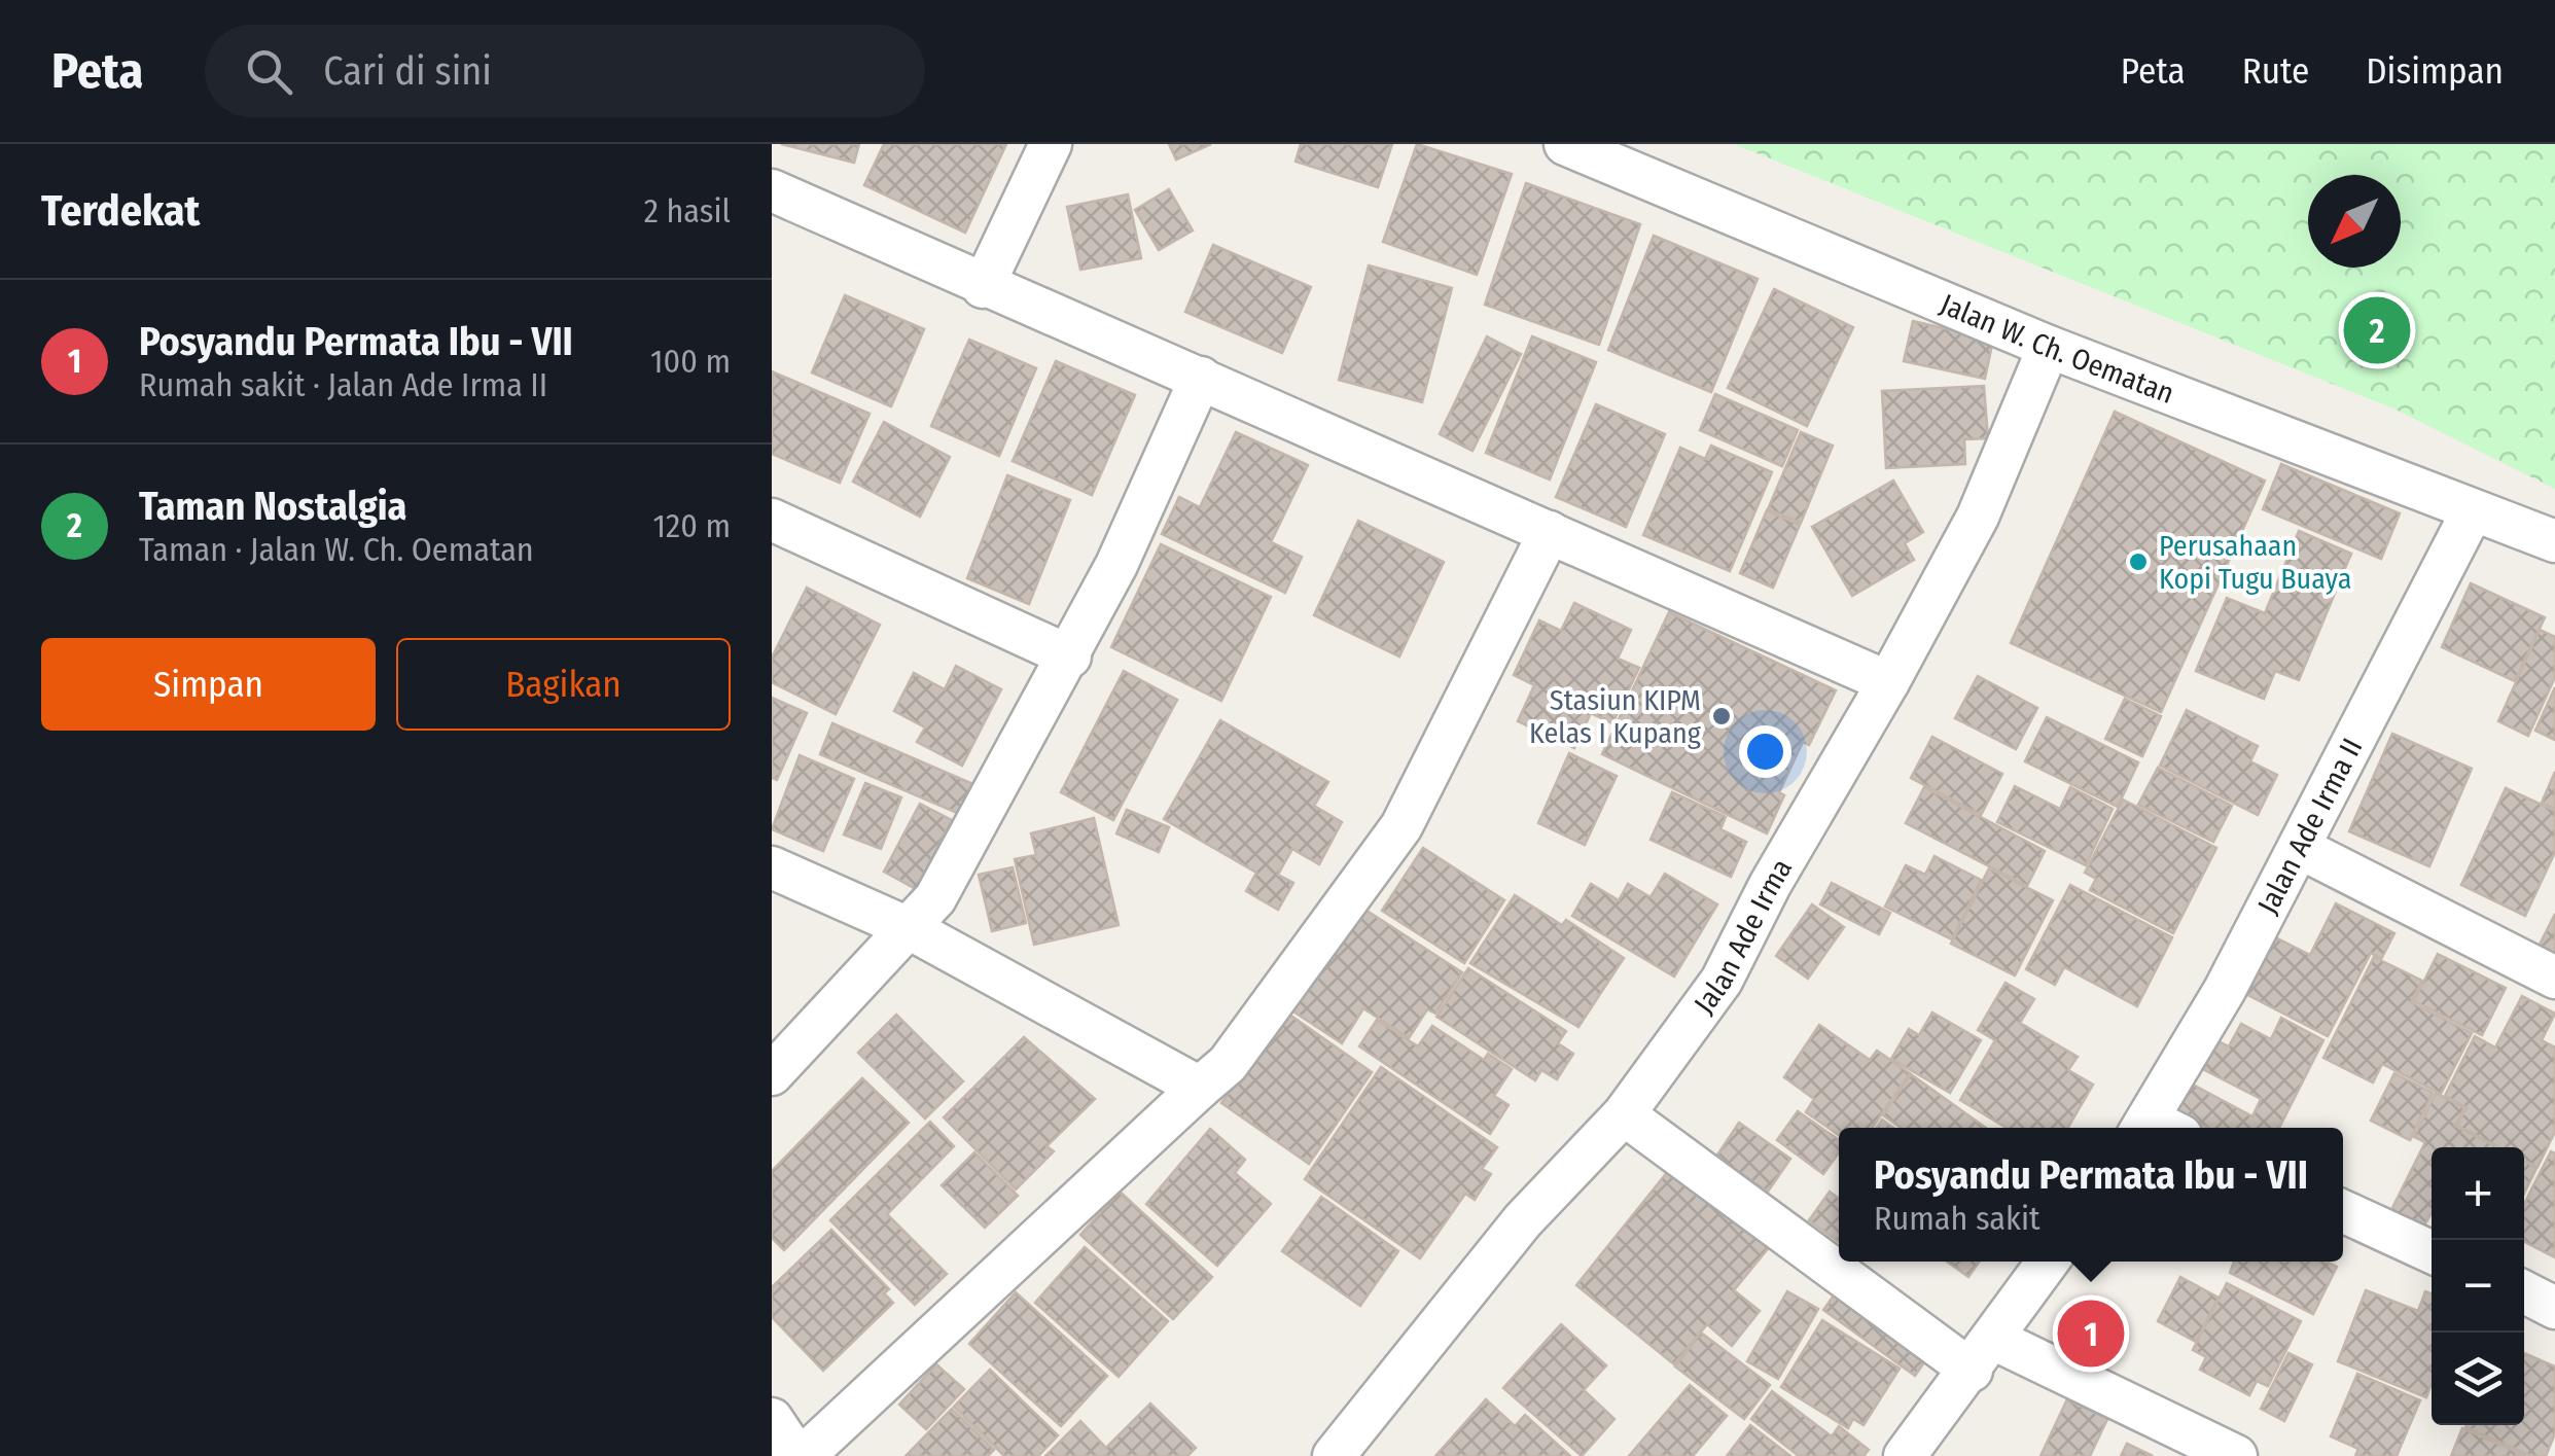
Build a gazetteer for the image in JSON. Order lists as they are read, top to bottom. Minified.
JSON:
{"streets":{"street":["Jalan W. Ch. Oematan","Jalan Ade Irma II","Jalan Ade Irma"]},"crossings":[["Jalan W. Ch. Oematan","Jalan Ade Irma II"],["Jalan W. Ch. Oematan","Jalan Ade Irma"]],"places":["Perusahaan Kopi Tugu Buaya","Stasiun KIPM Kelas I Kupang"],"north":"bottom left","page":{"header":"Peta","search":"Cari di sini","nav":["Peta","Rute","Disimpan"],"heading":["Terdekat","2 hasil"],"list":[{"mark":"1","name":"Posyandu Permata Ibu - VII","note":"Rumah sakit · Jalan Ade Irma II","value":"100 m"},{"mark":"2","name":"Taman Nostalgia","note":"Taman · Jalan W. Ch. Oematan","value":"120 m"}],"pins":["2","1"],"buttons":["Simpan","Bagikan"],"popup":["Posyandu Permata Ibu - VII","Rumah sakit"],"map_buttons":["+","−"]}}
